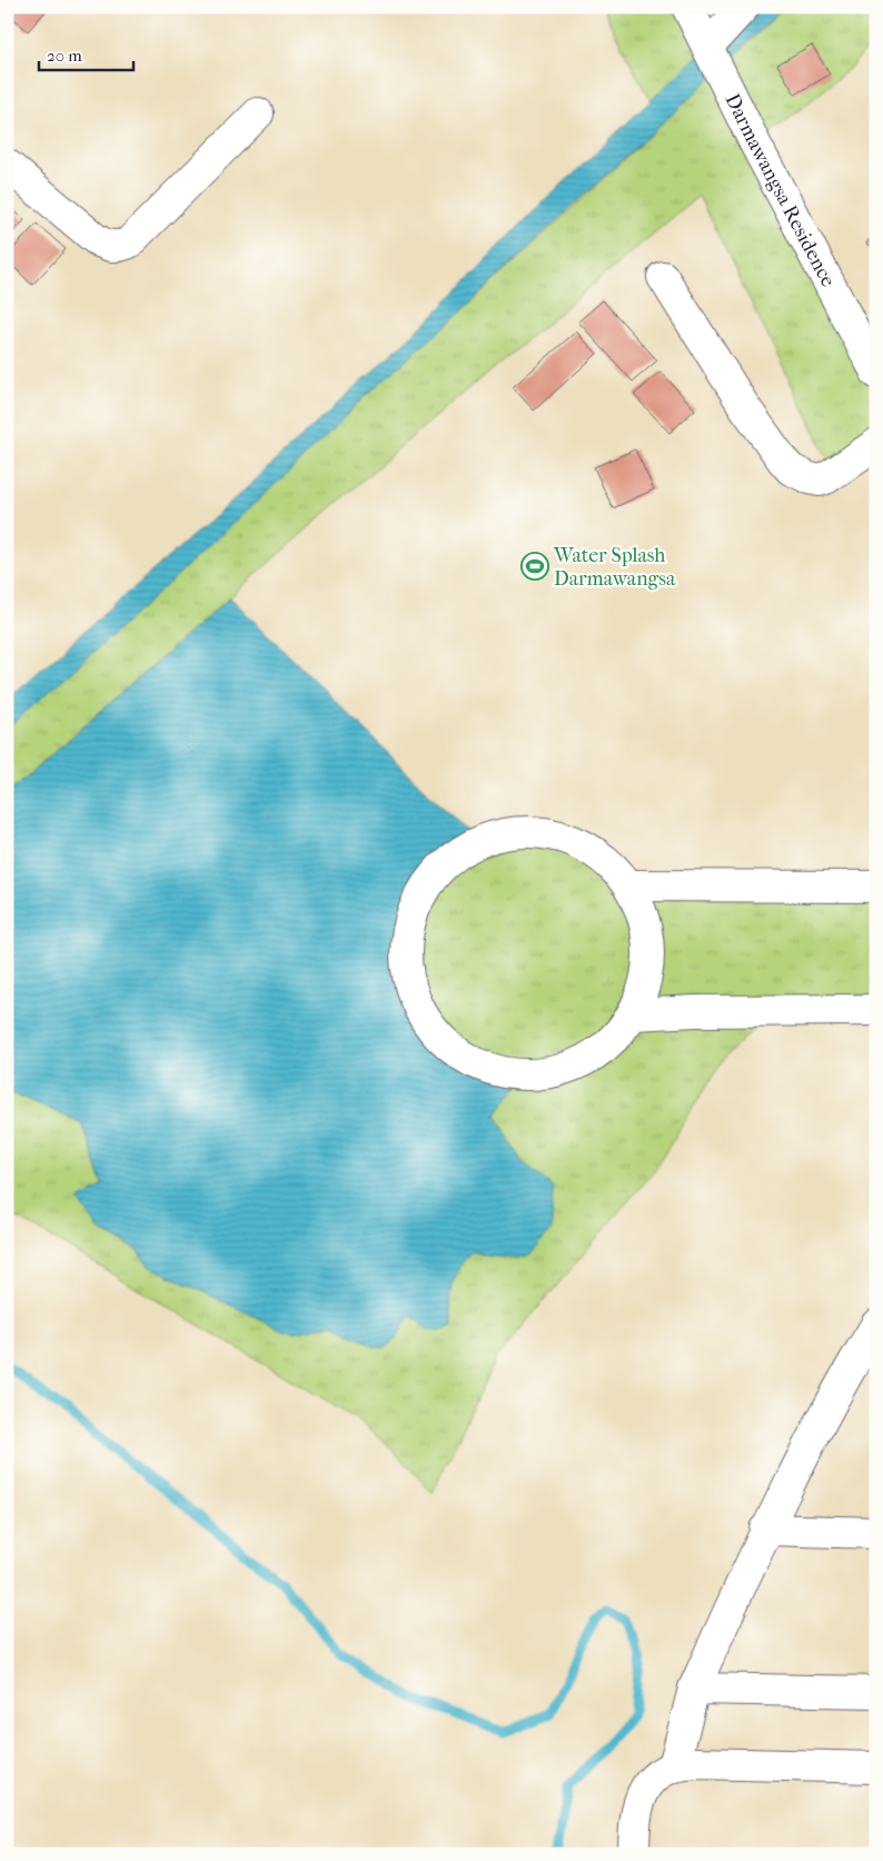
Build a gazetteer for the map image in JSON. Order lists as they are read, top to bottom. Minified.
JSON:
{"streets":{"street":["Darmawangsa Residence"]},"places":{"sports":["Water Splash Darmawangsa"]},"scale_bar":"20 m"}
